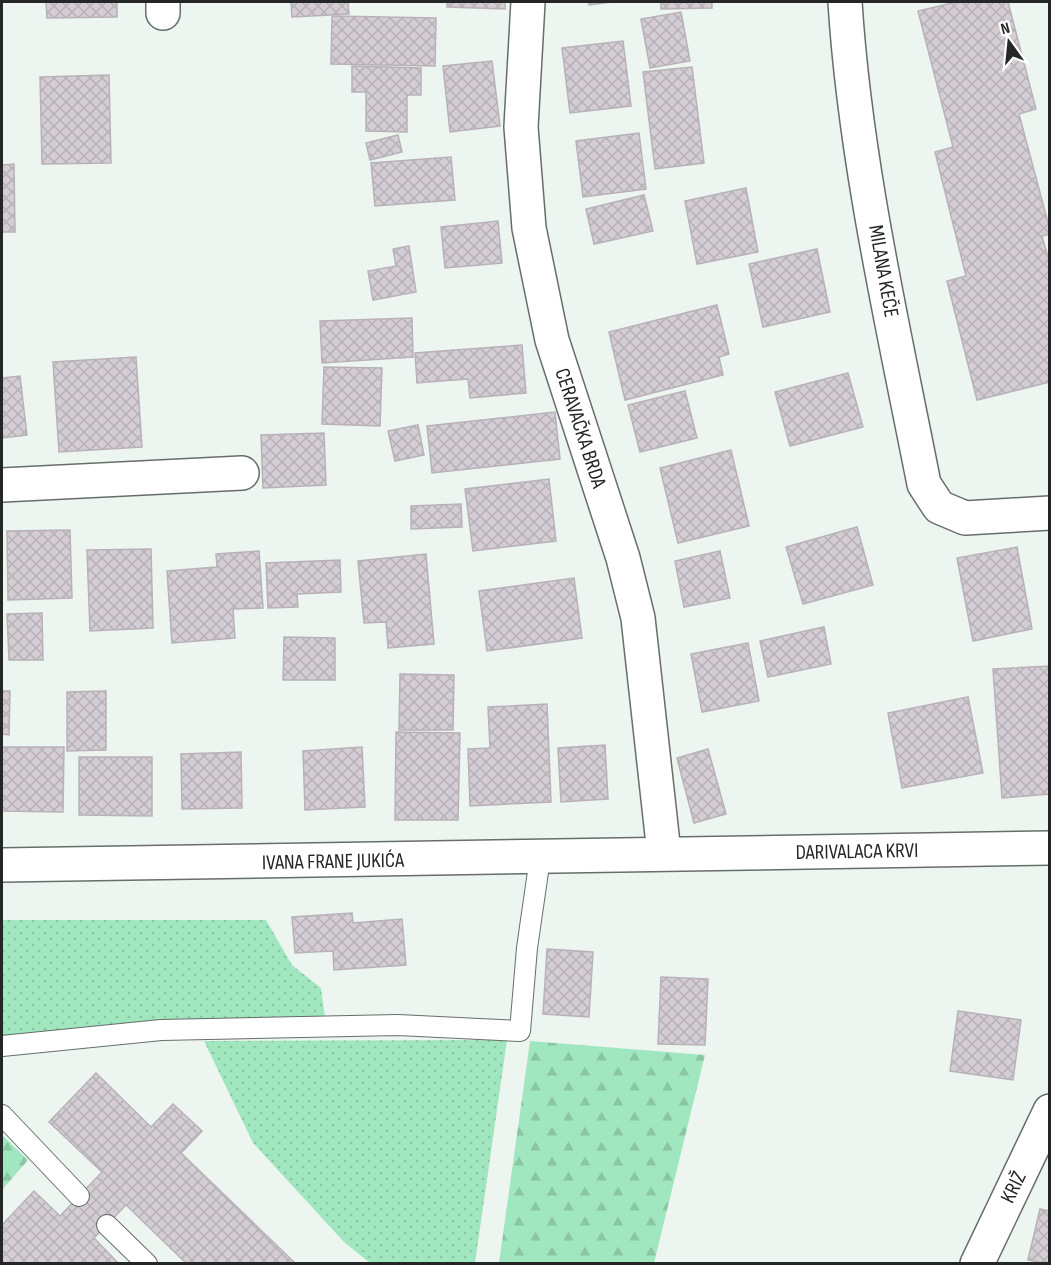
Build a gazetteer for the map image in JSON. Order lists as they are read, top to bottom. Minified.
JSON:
{"streets":{"street":["MILANA KEČE","CERAVAČKA BRDA","DARIVALACA KRVI","IVANA FRANE JUKIĆA","KRIŽ"]},"crossings":[["CERAVAČKA BRDA","DARIVALACA KRVI"],["CERAVAČKA BRDA","IVANA FRANE JUKIĆA"],["DARIVALACA KRVI","IVANA FRANE JUKIĆA"]],"north":"top"}
